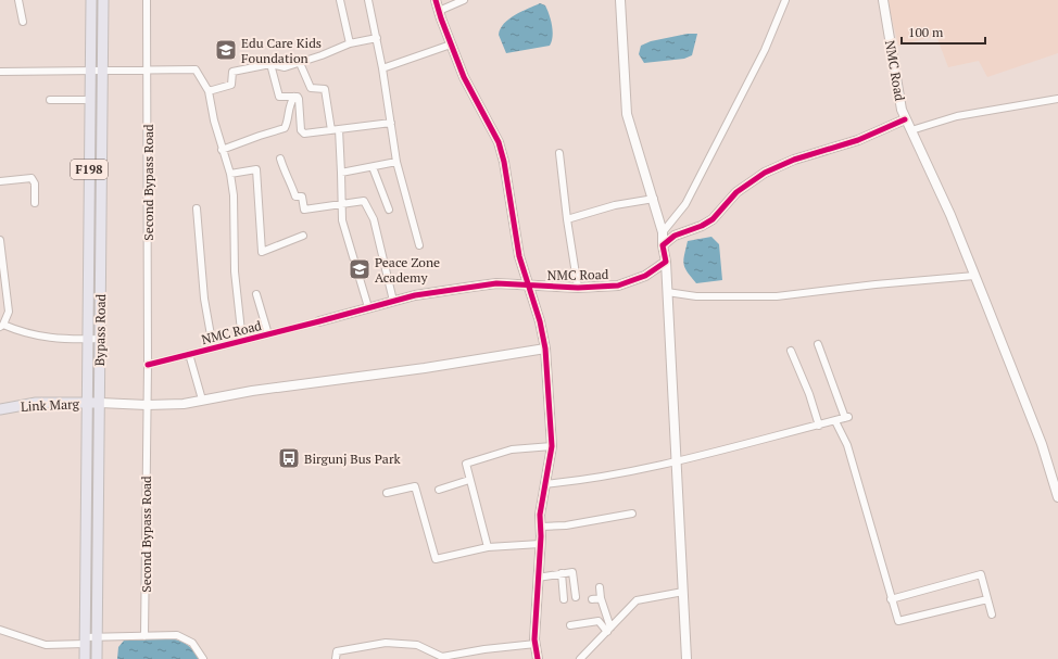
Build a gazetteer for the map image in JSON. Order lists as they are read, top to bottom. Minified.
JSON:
{"streets":{"main road":["F198","Bypass Road","Link Marg"],"street":["NMC Road","Second Bypass Road"]},"crossings":[["NMC Road","Second Bypass Road"],["Bypass Road","Link Marg"]],"places":{"school or university":["Edu Care Kids Foundation","Peace Zone Academy"],"bus stop":["Birgunj Bus Park"]},"scale_bar":"100 m"}
